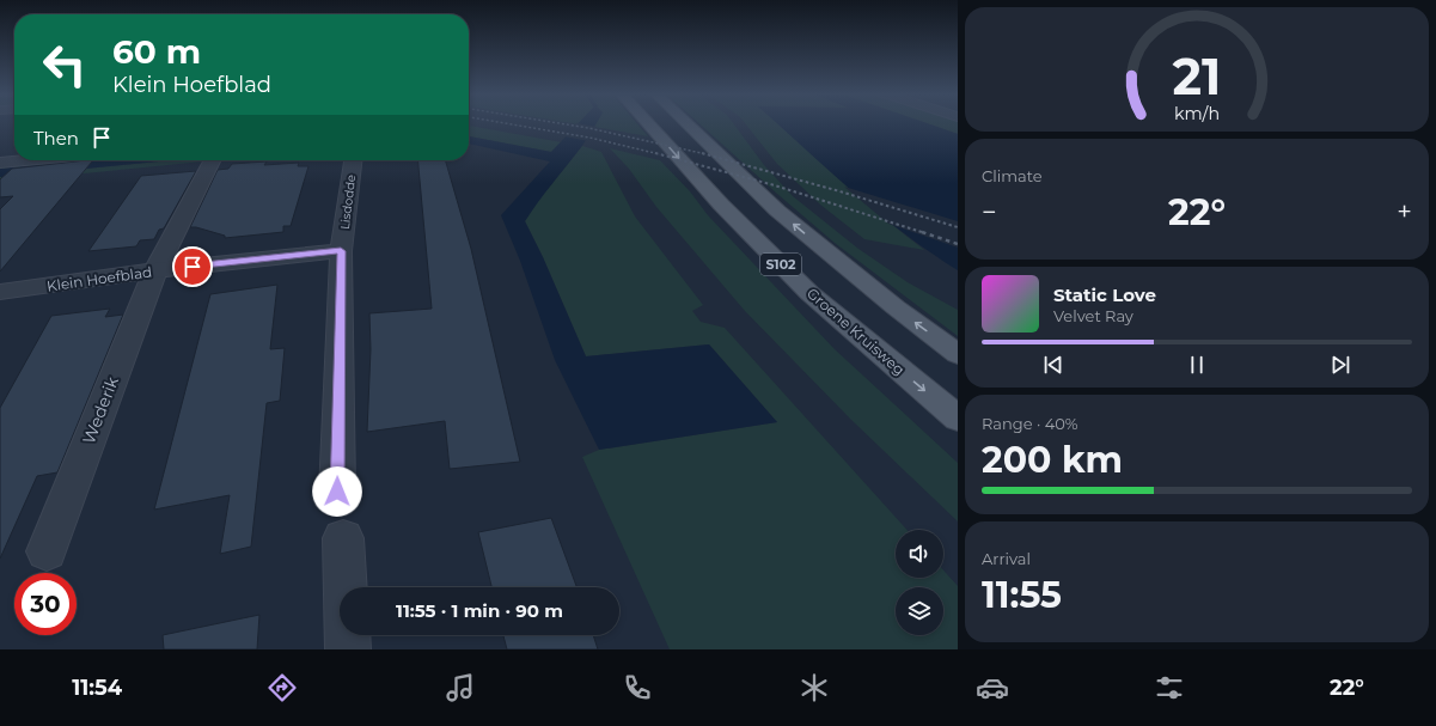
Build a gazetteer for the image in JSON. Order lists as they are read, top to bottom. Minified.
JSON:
{"streets":{"main road":["S102","Groene Kruisweg"],"street":["Lisdodde","Klein Hoefblad","Wederik"]},"crossings":[["Lisdodde","Klein Hoefblad"],["Klein Hoefblad","Wederik"]],"page":{"turn":["60 m","Klein Hoefblad"],"then":"Then","tile":["Climate",["Range · 40%","200 km"],["Arrival","11:55"]],"heat":["−","22°","+"],"song":["Static Love","Velvet Ray"],"limit":"30","trip":"11:55 · 1 min · 90 m","tabs":["11:54","22°"],"gauge":["21","km/h"]}}
